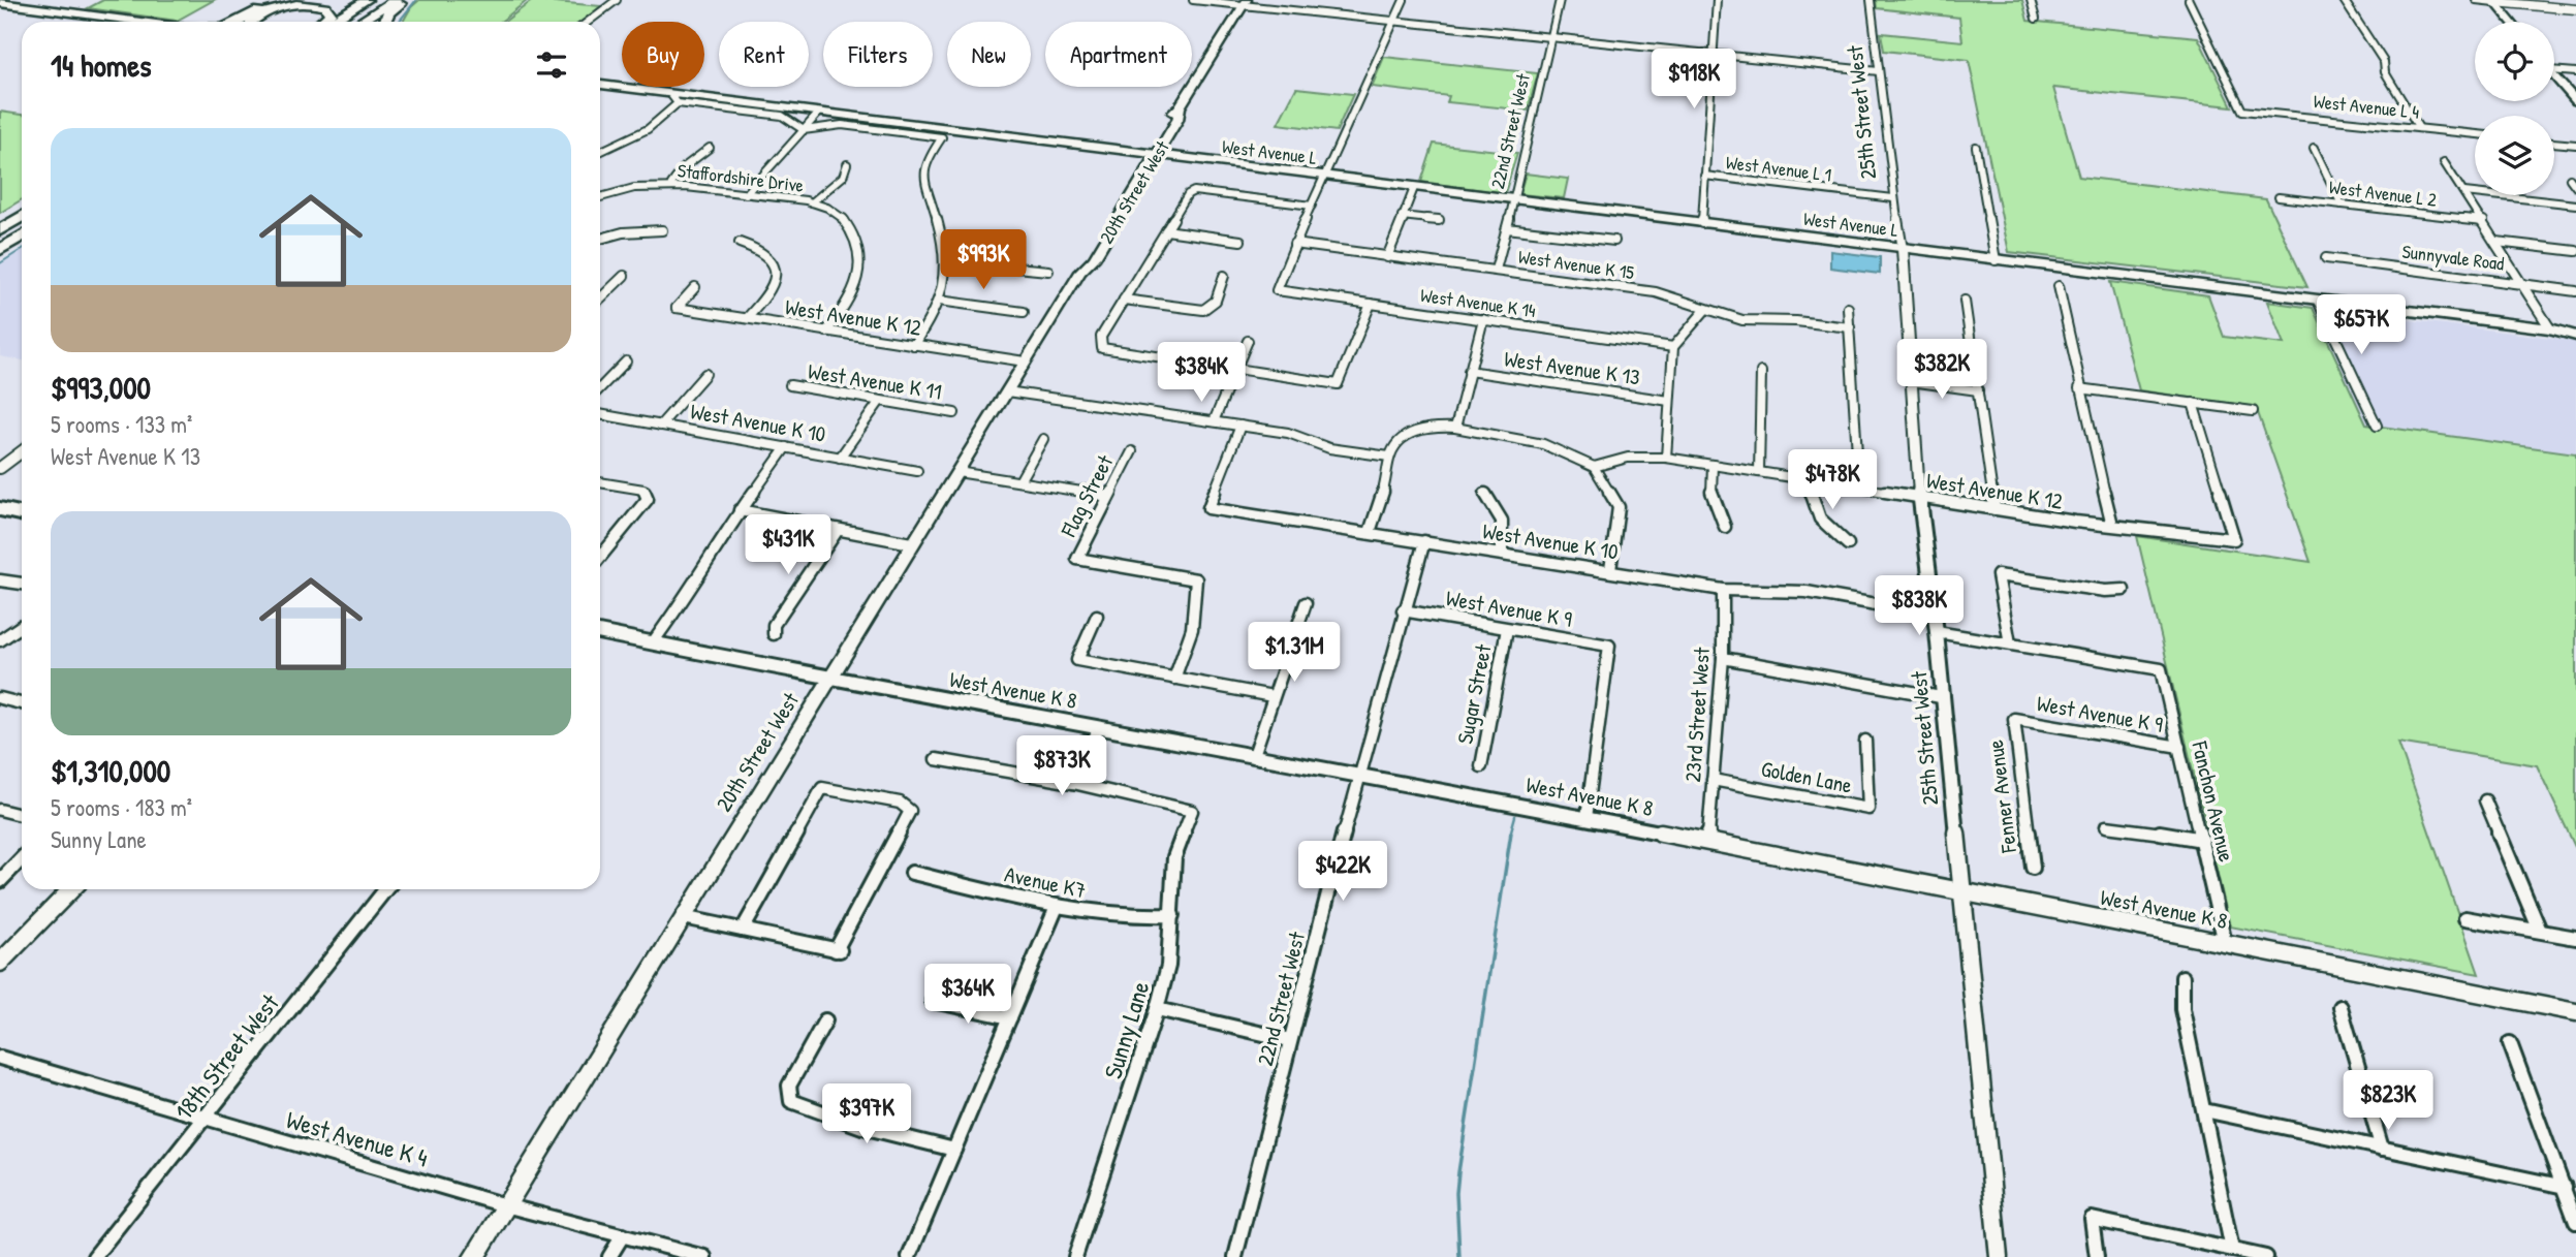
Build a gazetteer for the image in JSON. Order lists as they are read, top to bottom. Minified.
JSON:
{"streets":{"main road":["West Avenue L","20th Street West"],"street":["West Avenue L 4","25th Street West","22nd Street West","West Avenue L 1","Staffordshire Drive","West Avenue L 2","Sunnyvale Road","West Avenue K 15","West Avenue K 14","West Avenue K 12","West Avenue K 13","West Avenue K 11","West Avenue K 10","Flag Street","West Avenue K 9","West Avenue K 8","Sugar Street","23rd Street West","Golden Lane","Fenner Avenue","Fanchon Avenue","Avenue K7","Sunny Lane","18th Street West","West Avenue K 4"]},"crossings":[["25th Street West","West Avenue L"],["25th Street West","West Avenue L 1"],["25th Street West","West Avenue K 12"],["25th Street West","West Avenue K 8"],["22nd Street West","West Avenue L"],["22nd Street West","West Avenue K 15"],["22nd Street West","West Avenue K 10"],["22nd Street West","West Avenue K 9"],["22nd Street West","West Avenue K 8"],["West Avenue L","20th Street West"],["Staffordshire Drive","West Avenue K 12"],["20th Street West","West Avenue K 12"],["20th Street West","West Avenue K 8"],["20th Street West","West Avenue K 4"],["West Avenue K 15","West Avenue K 14"],["West Avenue K 10","23rd Street West"],["West Avenue K 9","West Avenue K 8"],["West Avenue K 9","Sugar Street"],["West Avenue K 9","Fenner Avenue"],["West Avenue K 9","Fanchon Avenue"],["West Avenue K 8","23rd Street West"],["West Avenue K 8","Fanchon Avenue"],["23rd Street West","Golden Lane"],["Avenue K7","Sunny Lane"],["18th Street West","West Avenue K 4"]],"page":{"chip":["Buy","Rent","Filters","New","Apartment"],"heading":"14 homes","price":["$918K","$993K","$657K","$382K","$384K","$478K","$431K","$838K","$1.31M","$873K","$422K","$364K","$823K","$397K"],"list":[{"name":"$993,000","note":"5 rooms · 133 m² · West Avenue K 13"},{"name":"$1,310,000","note":"5 rooms · 183 m² · Sunny Lane"}]}}
